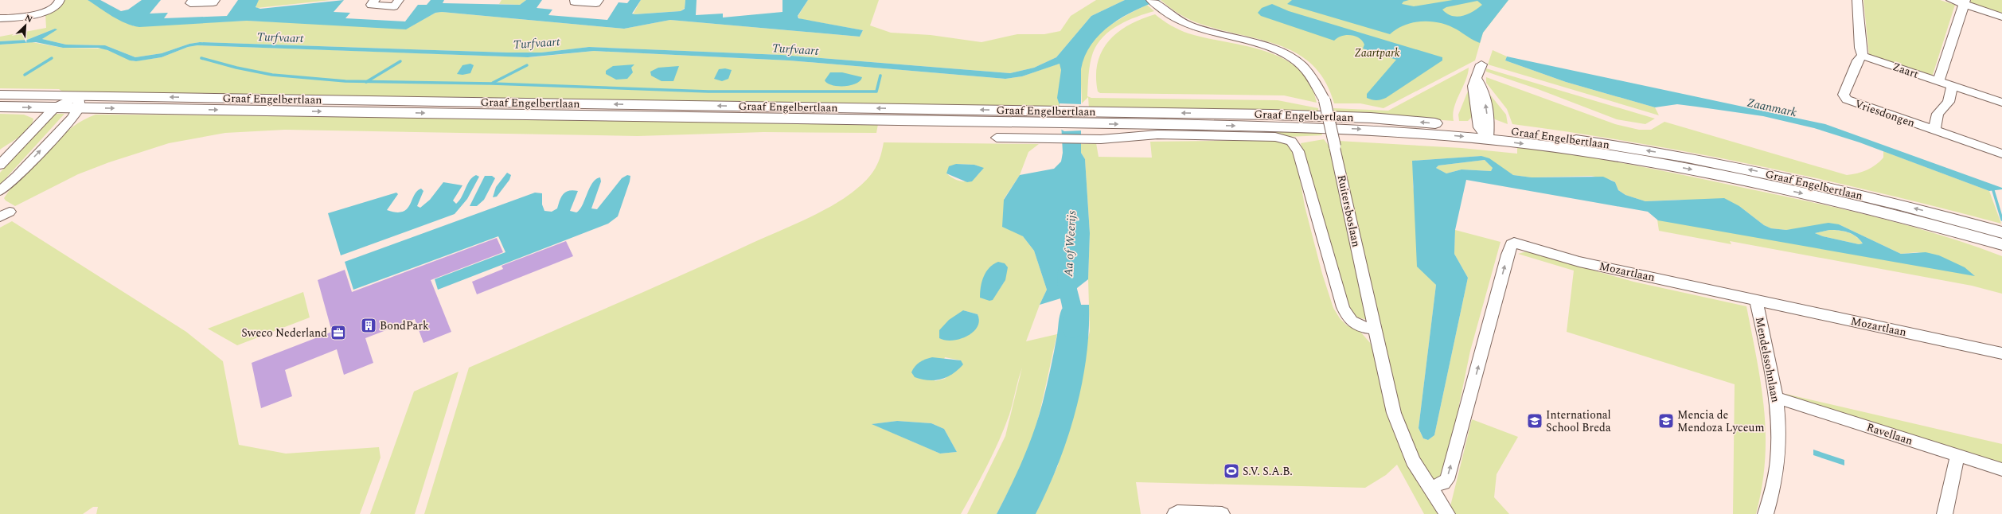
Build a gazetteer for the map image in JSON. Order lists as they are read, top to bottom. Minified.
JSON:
{"streets":{"main road":["Graaf Engelbertlaan"],"street":["Zaart","Vriesdongen","Ruitersboslaan","Mozartlaan","Mendelssohnlaan","Ravellaan"]},"crossings":[["Zaart","Vriesdongen"],["Graaf Engelbertlaan","Ruitersboslaan"],["Ruitersboslaan","Mozartlaan"],["Mozartlaan","Mendelssohnlaan"],["Mendelssohnlaan","Ravellaan"]],"water":["Turfvaart","Zaanmark","Aa of Weerijs"],"parks":["Zaartpark"],"places":{"building":["BondPark"],"office":["Sweco Nederland"],"school or university":["International School Breda","Mencia de Mendoza Lyceum"],"sports":["S.V. S.A.B."]},"north":"top right"}
